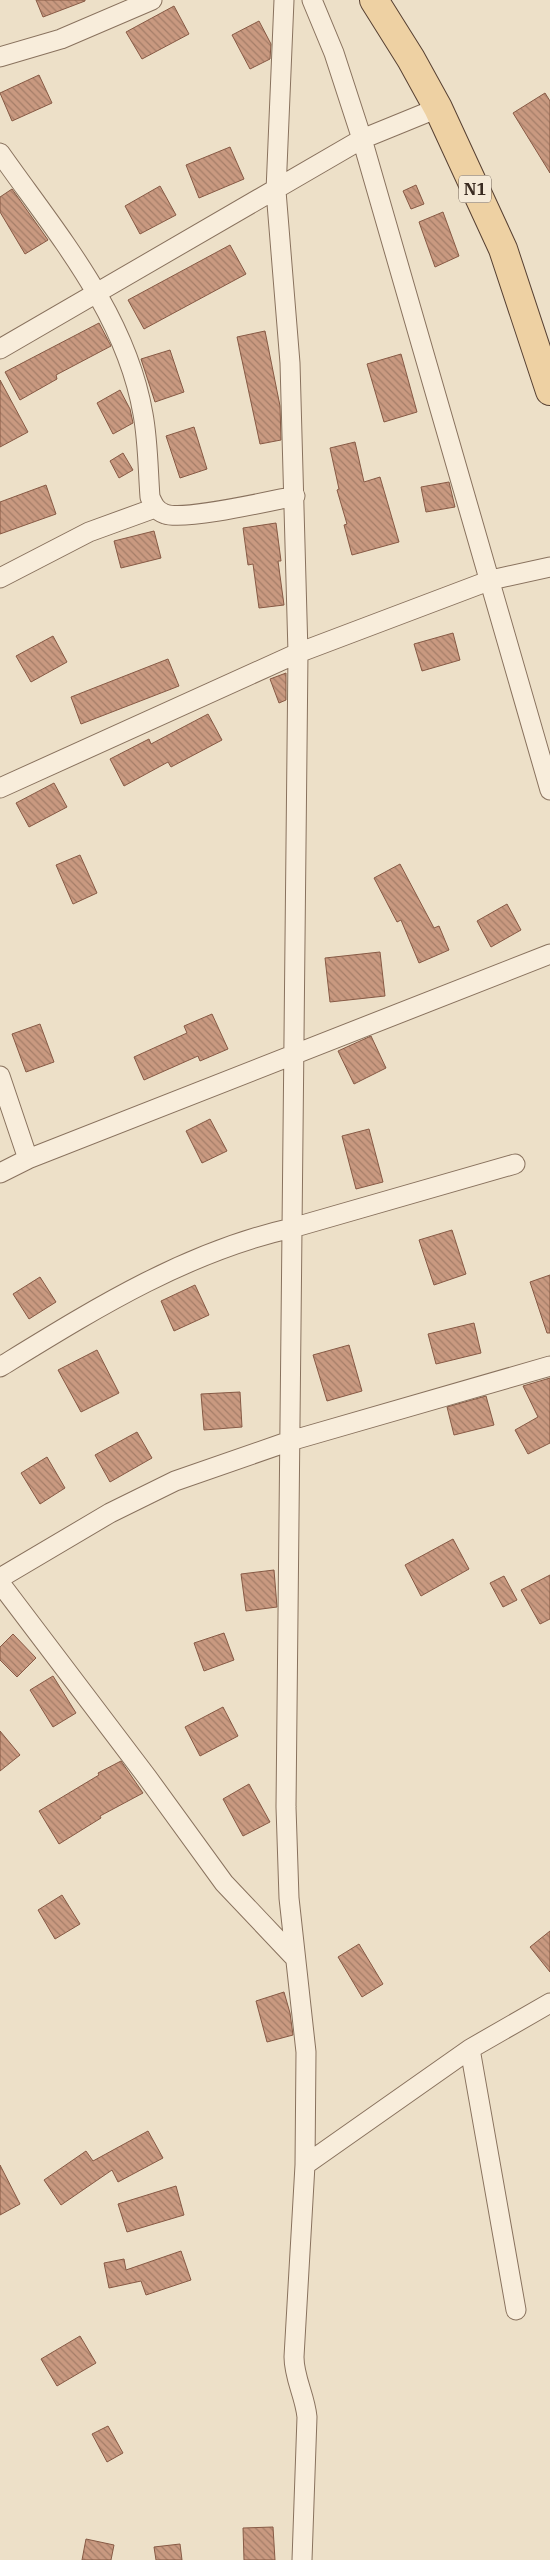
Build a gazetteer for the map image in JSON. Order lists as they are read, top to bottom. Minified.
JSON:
{"streets":{"main road":["N1"]}}
